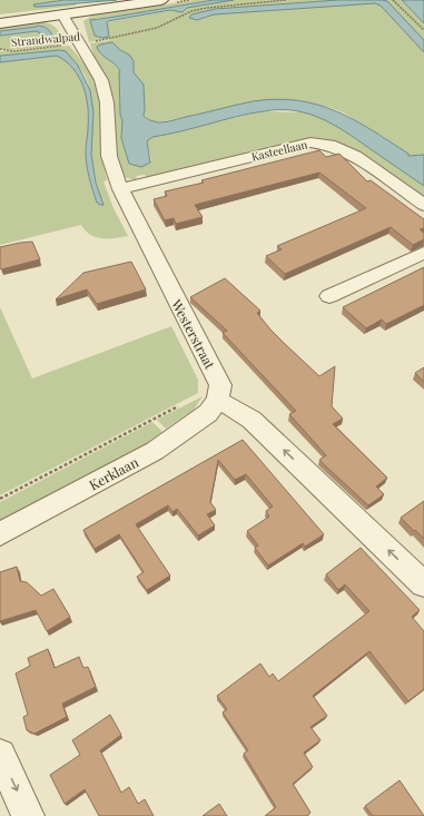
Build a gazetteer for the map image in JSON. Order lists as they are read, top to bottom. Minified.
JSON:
{"streets":{"street":["Kasteellaan","Westerstraat","Kerklaan"],"path":["Strandwalpad"]},"crossings":[["Strandwalpad","Westerstraat"],["Kasteellaan","Westerstraat"],["Westerstraat","Kerklaan"]]}
